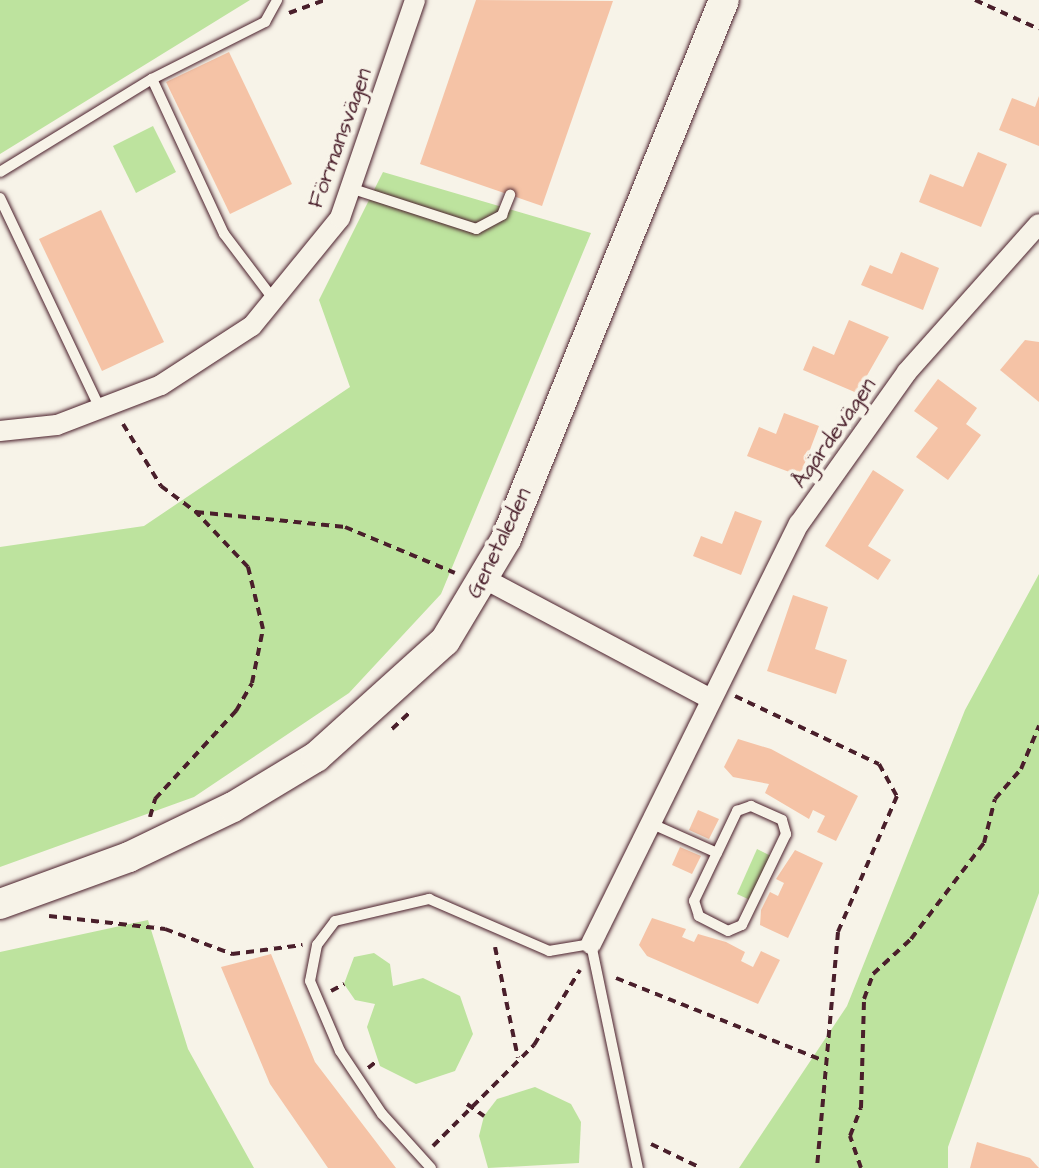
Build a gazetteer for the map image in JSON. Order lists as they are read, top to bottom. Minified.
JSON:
{"streets":{"main road":["Genetaleden"],"street":["Förmansvägen","Ågärdevägen"]}}
